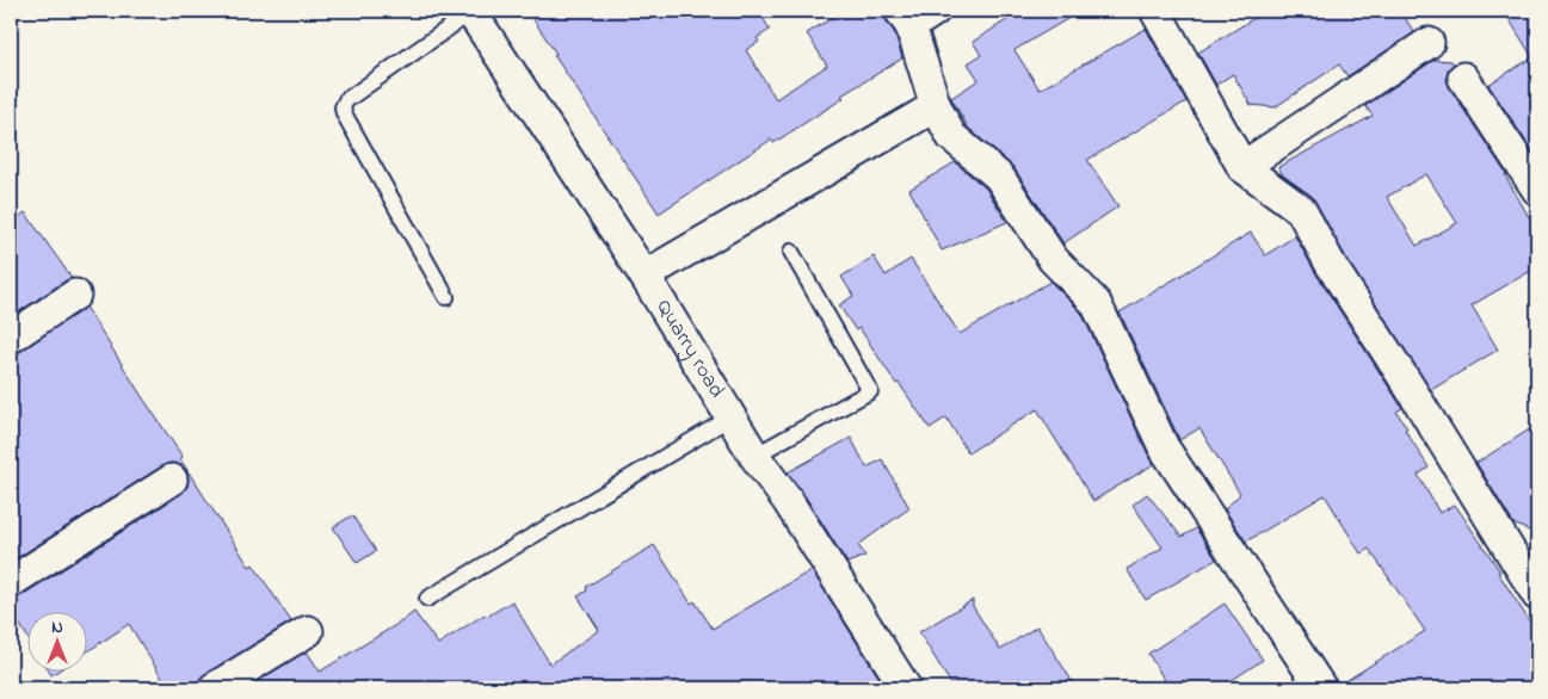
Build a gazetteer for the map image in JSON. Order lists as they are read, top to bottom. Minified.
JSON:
{"streets":{"street":["Quarry road"]},"north":"top"}
